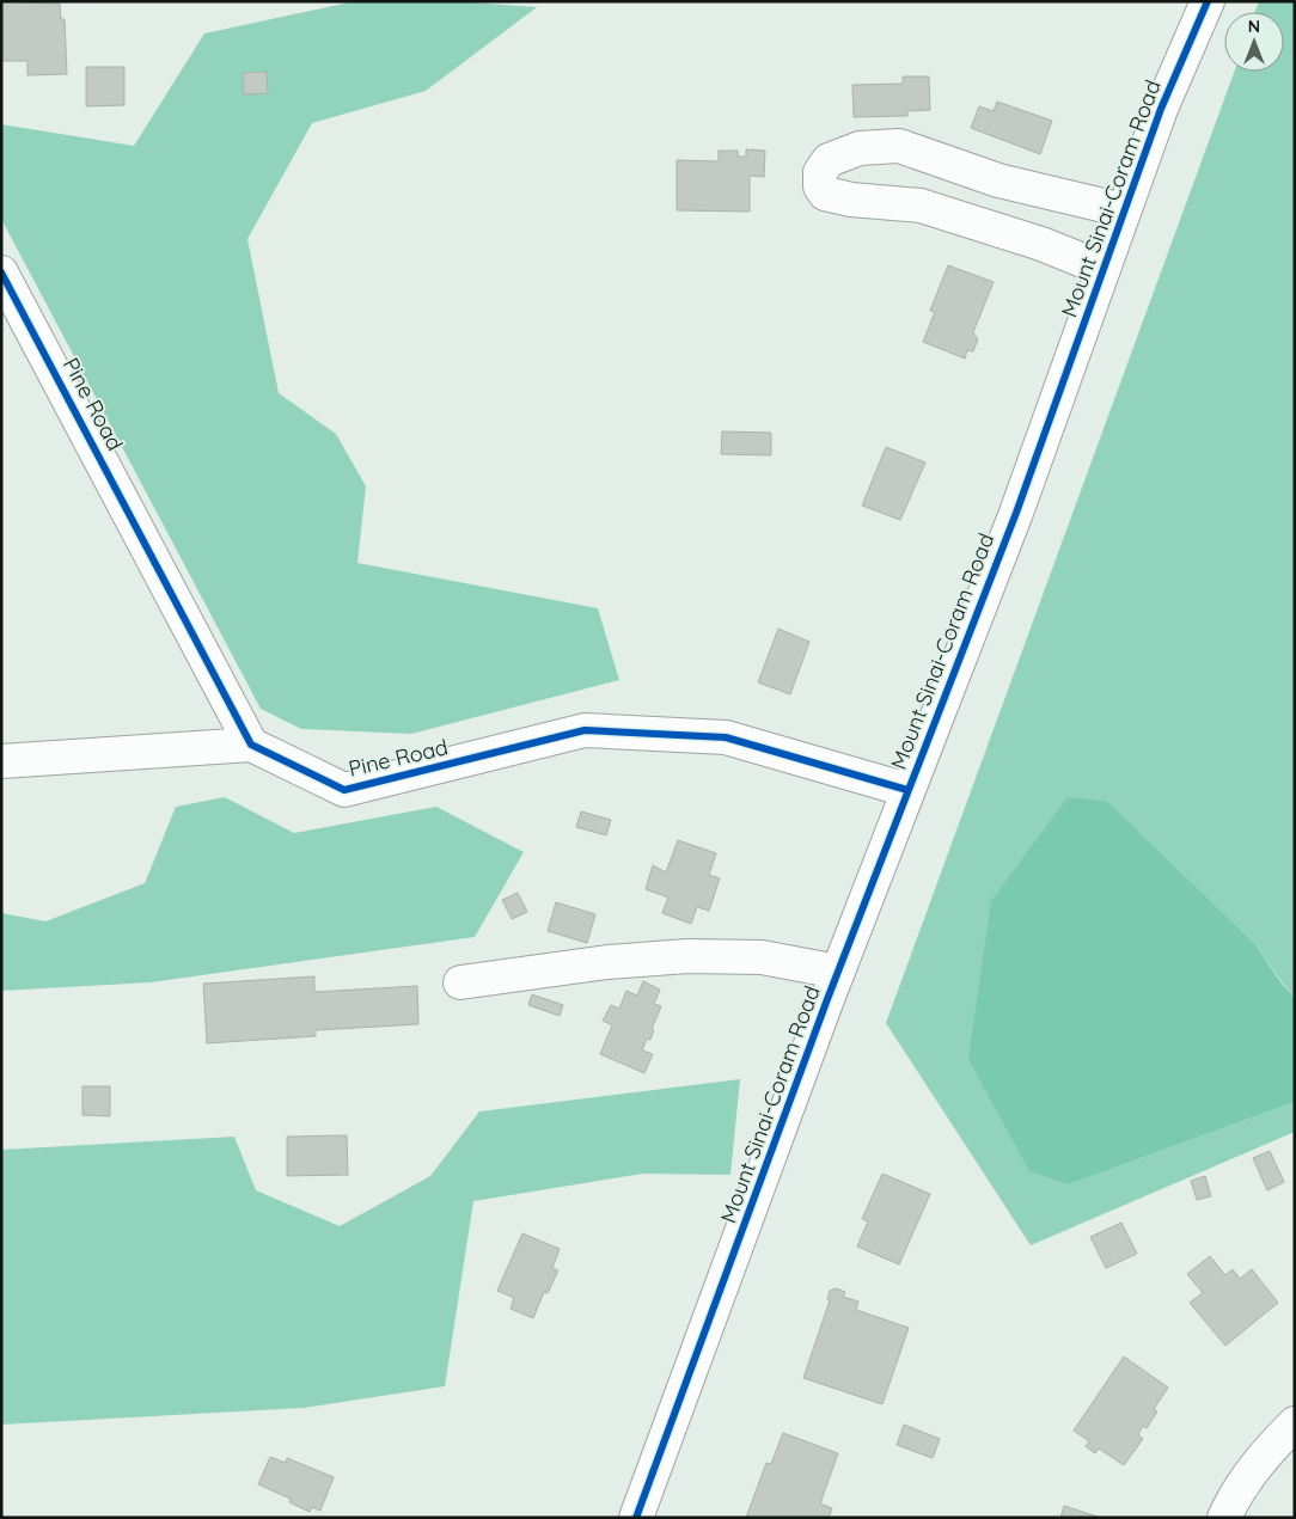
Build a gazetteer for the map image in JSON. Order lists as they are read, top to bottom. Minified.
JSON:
{"streets":{"main road":["Mount Sinai-Coram Road","Pine Road"]},"crossings":[["Mount Sinai-Coram Road","Pine Road"]],"north":"top"}
